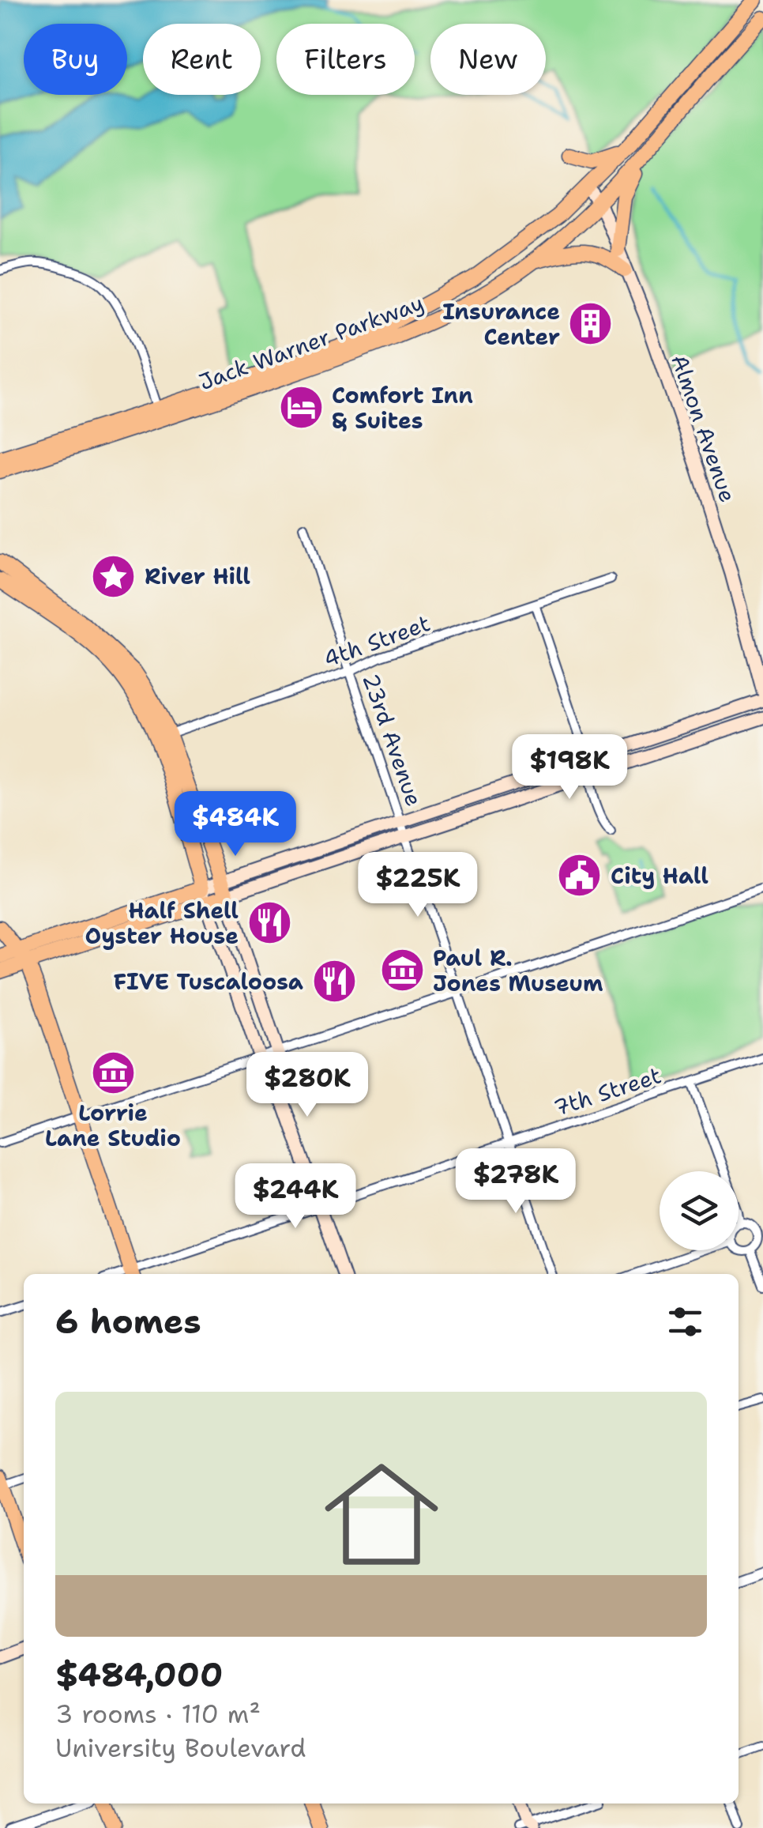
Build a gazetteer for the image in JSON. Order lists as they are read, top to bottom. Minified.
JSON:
{"streets":{"main road":["Jack Warner Parkway","Almon Avenue"],"street":["4th Street","23rd Avenue","7th Street"]},"crossings":[["Jack Warner Parkway","Almon Avenue"],["4th Street","23rd Avenue"],["23rd Avenue","7th Street"]],"places":{"building":["Insurance Center"],"hotel":["Comfort Inn & Suites"],"place":["River Hill"],"public building":["City Hall"],"restaurant":["Half Shell Oyster House","FIVE Tuscaloosa"],"museum":["Paul R. Jones Museum","Lorrie Lane Studio"]},"page":{"chip":["Buy","Rent","Filters","New"],"price":["$198K","$484K","$225K","$280K","$278K","$244K"],"heading":"6 homes","list":[{"name":"$484,000","note":"3 rooms · 110 m² · University Boulevard"}]}}
